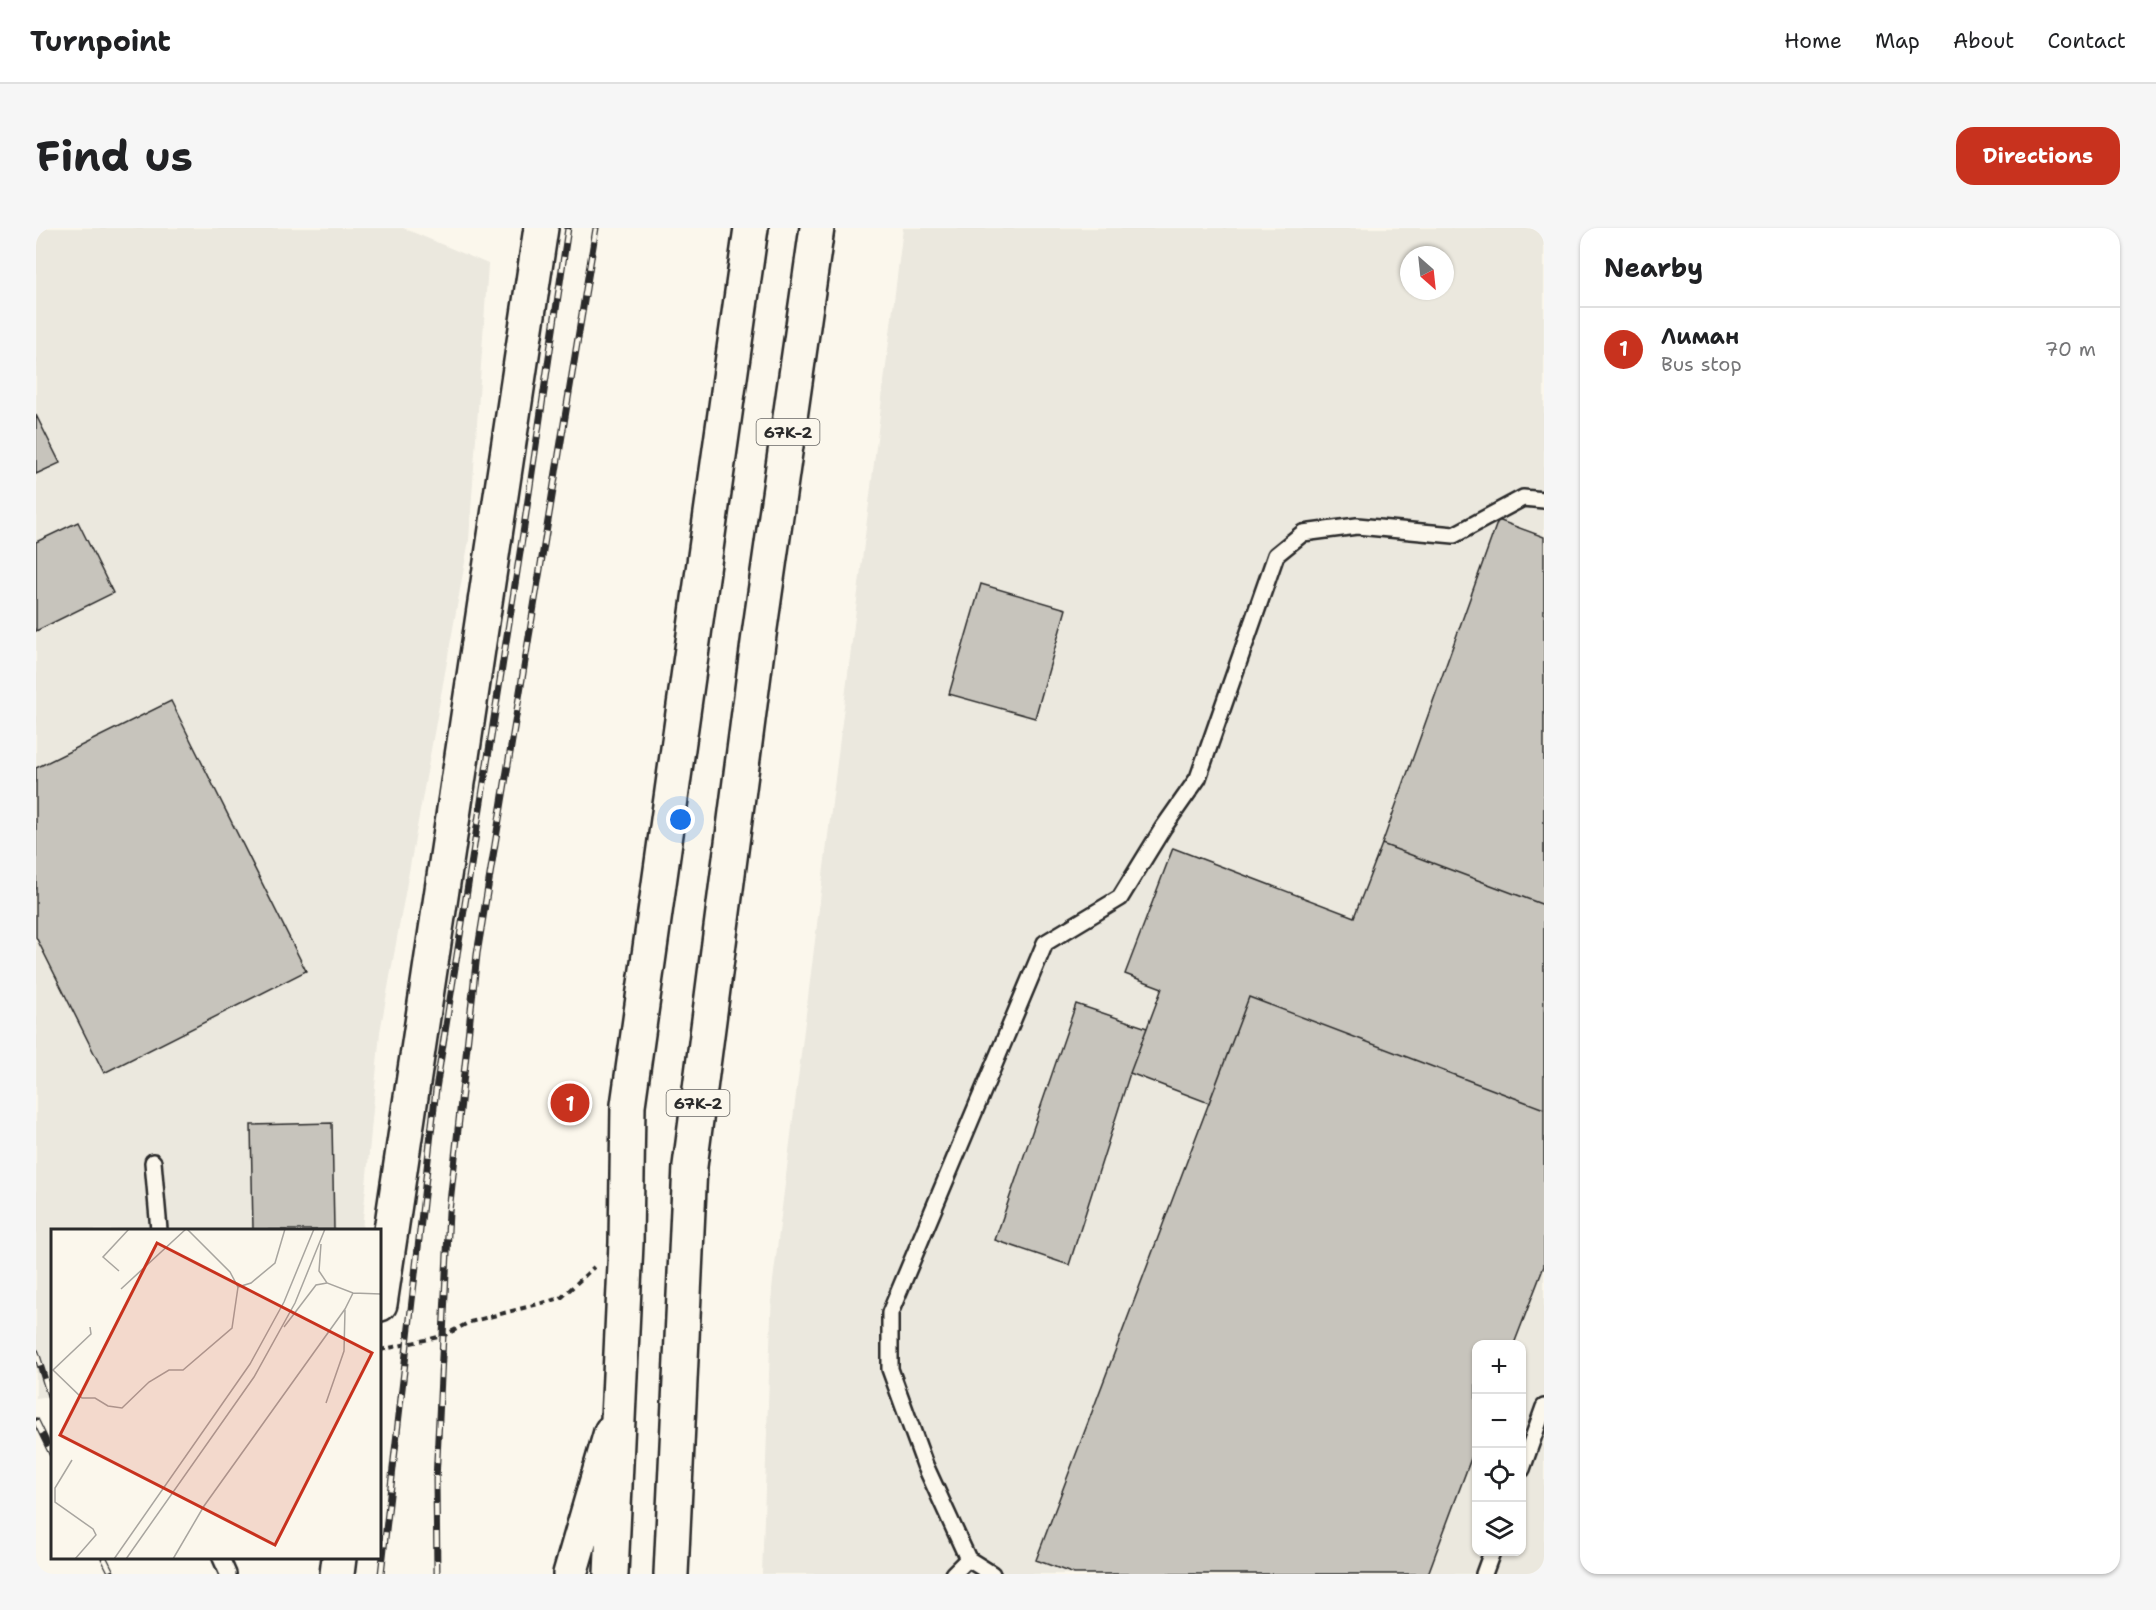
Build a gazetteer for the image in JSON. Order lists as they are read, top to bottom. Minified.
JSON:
{"streets":{"main road":["67К-2"]},"north":"bottom right","page":{"header":"Turnpoint","nav":["Home","Map","About","Contact"],"buttons":"Directions","title":"Find us","heading":"Nearby","list":[{"mark":"1","name":"Лиман","note":"Bus stop","value":"70 m"}],"pins":"1","map_buttons":["+","−"]}}
